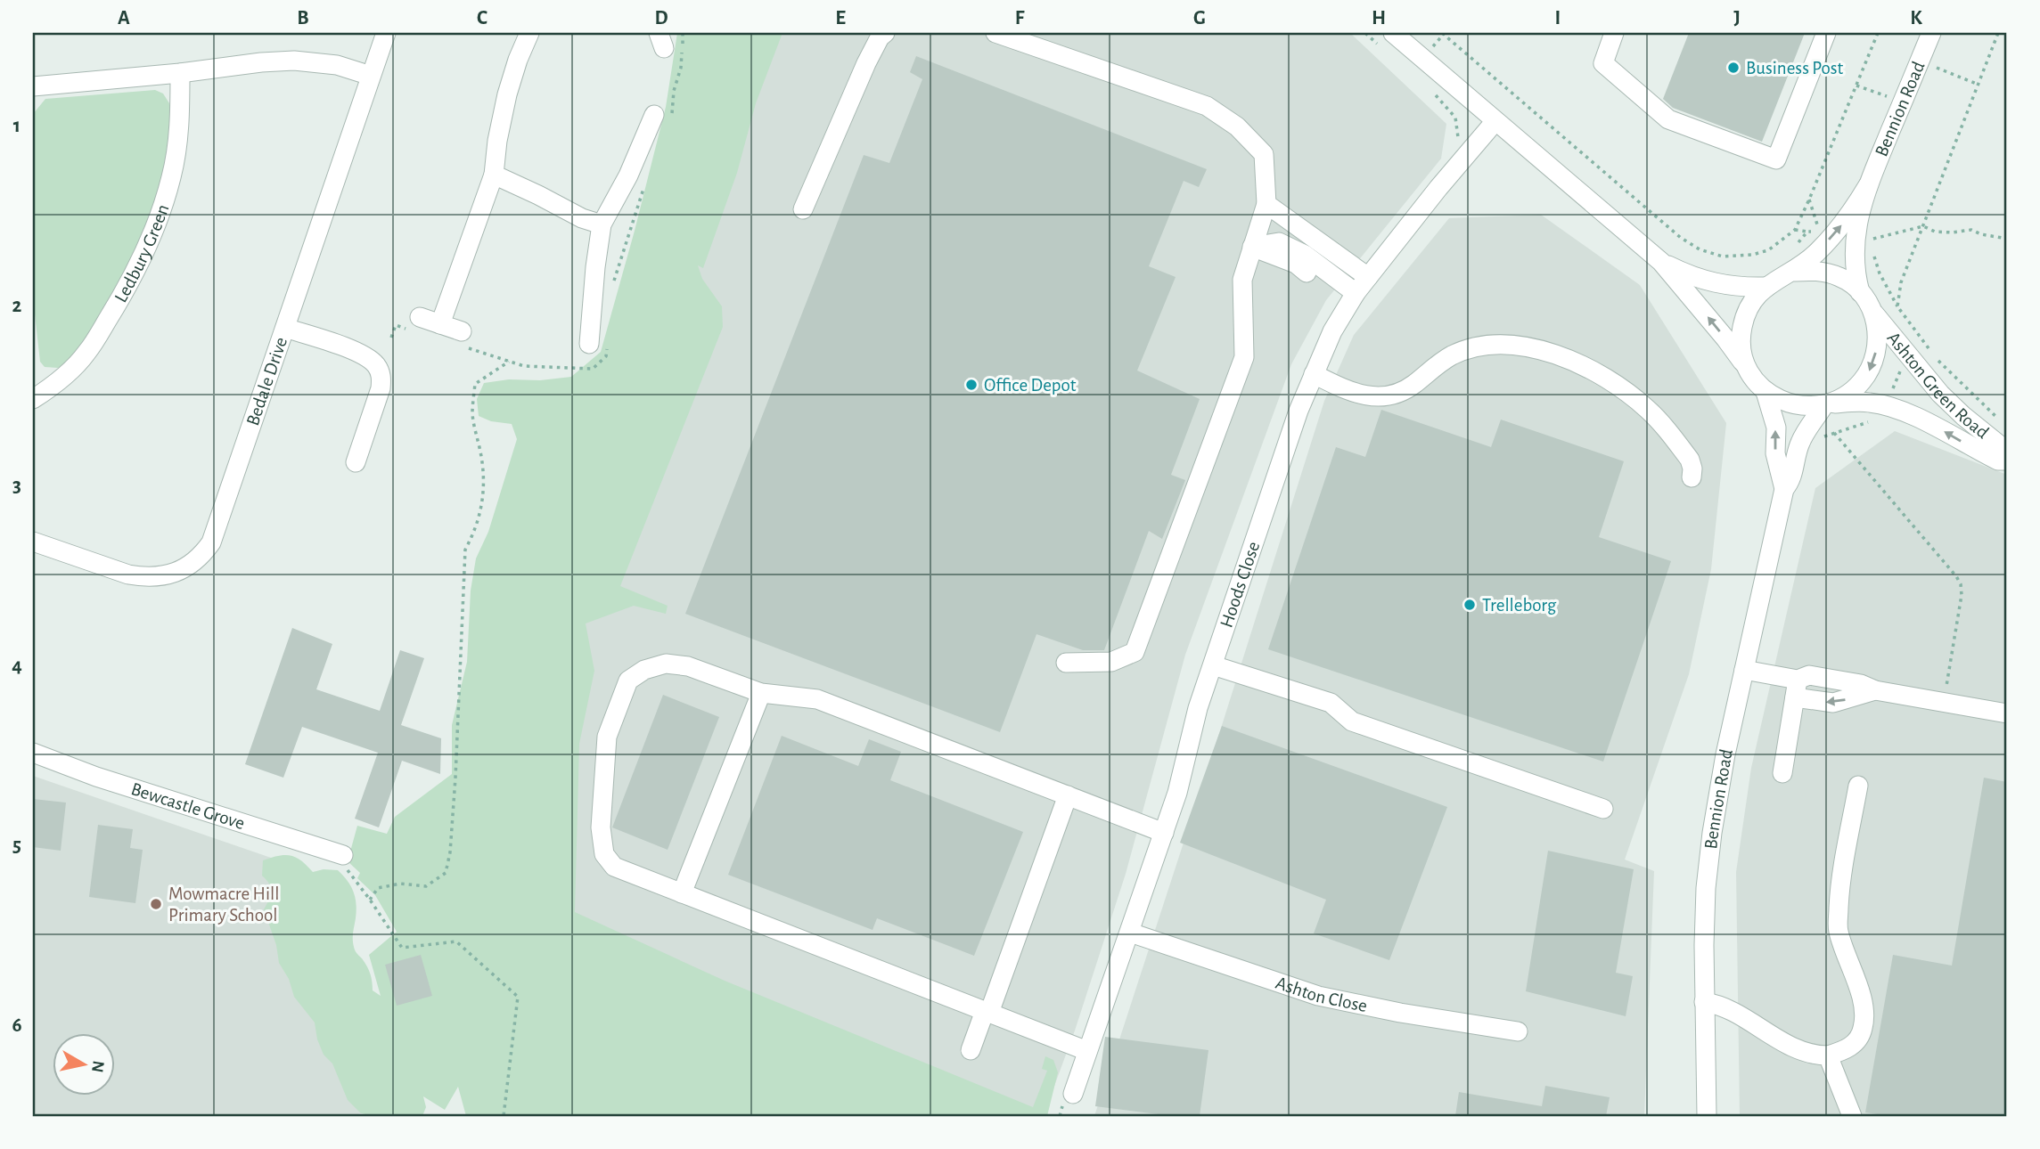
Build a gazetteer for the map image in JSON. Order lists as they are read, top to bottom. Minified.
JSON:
{"streets":{"street":["Bennion Road","Ledbury Green","Bedale Drive","Ashton Green Road","Hoods Close","Bewcastle Grove","Ashton Close"]},"crossings":[["Bennion Road","Ashton Green Road"],["Hoods Close","Ashton Close"]],"one_way":["Ashton Green Road"],"places":["Business Post","Office Depot","Trelleborg","Mowmacre Hill Primary School"],"north":"right","grid":{"columns":["A","B","C","D","E","F","G","H","I","J","K"],"rows":["1","2","3","4","5","6"]}}
